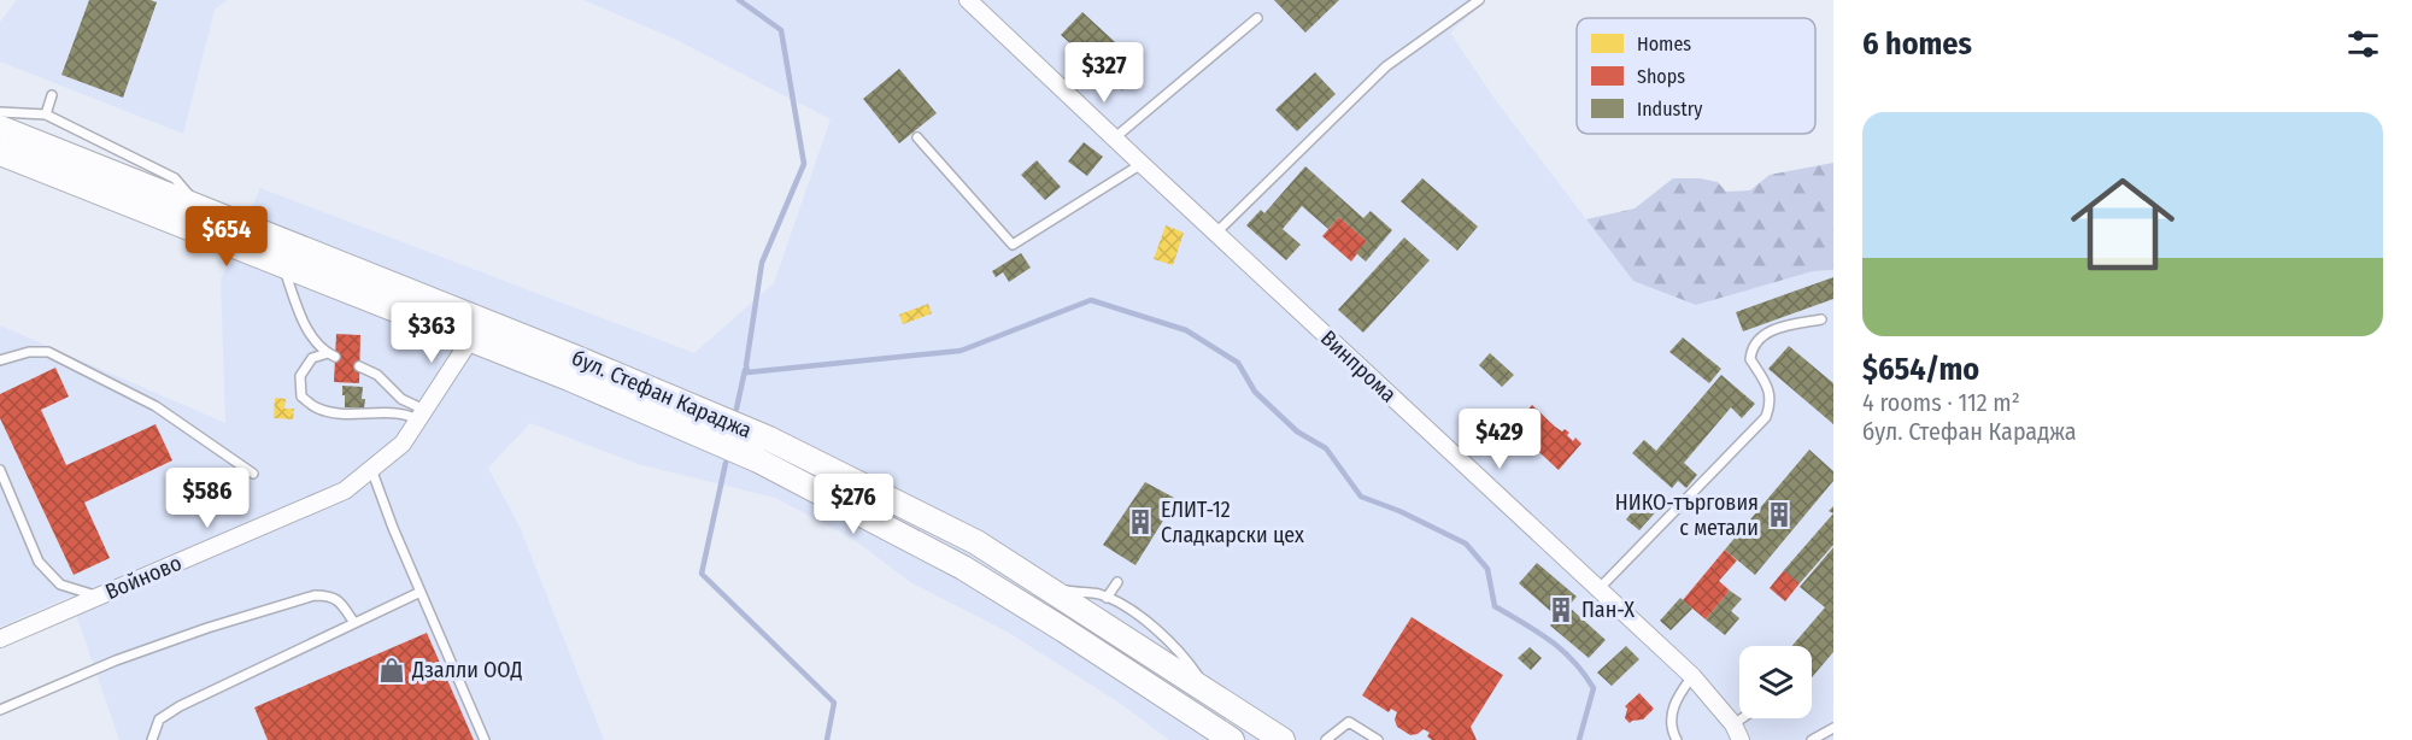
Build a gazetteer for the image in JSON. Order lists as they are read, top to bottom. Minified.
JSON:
{"streets":{"main road":["бул. Стефан Караджа"],"street":["Винпрома","Войново"]},"crossings":[["бул. Стефан Караджа","Войново"]],"places":{"building":["НИКО-търговия с метали","ЕЛИТ-12 Сладкарски цех","Пан-Х"],"shop":["Дзалли ООД"]},"legend":["Homes","Shops","Industry"],"page":{"heading":"6 homes","price":["$327","$654","$363","$429","$586","$276"],"list":[{"name":"$654/mo","note":"4 rooms · 112 m² · бул. Стефан Караджа"}]}}
